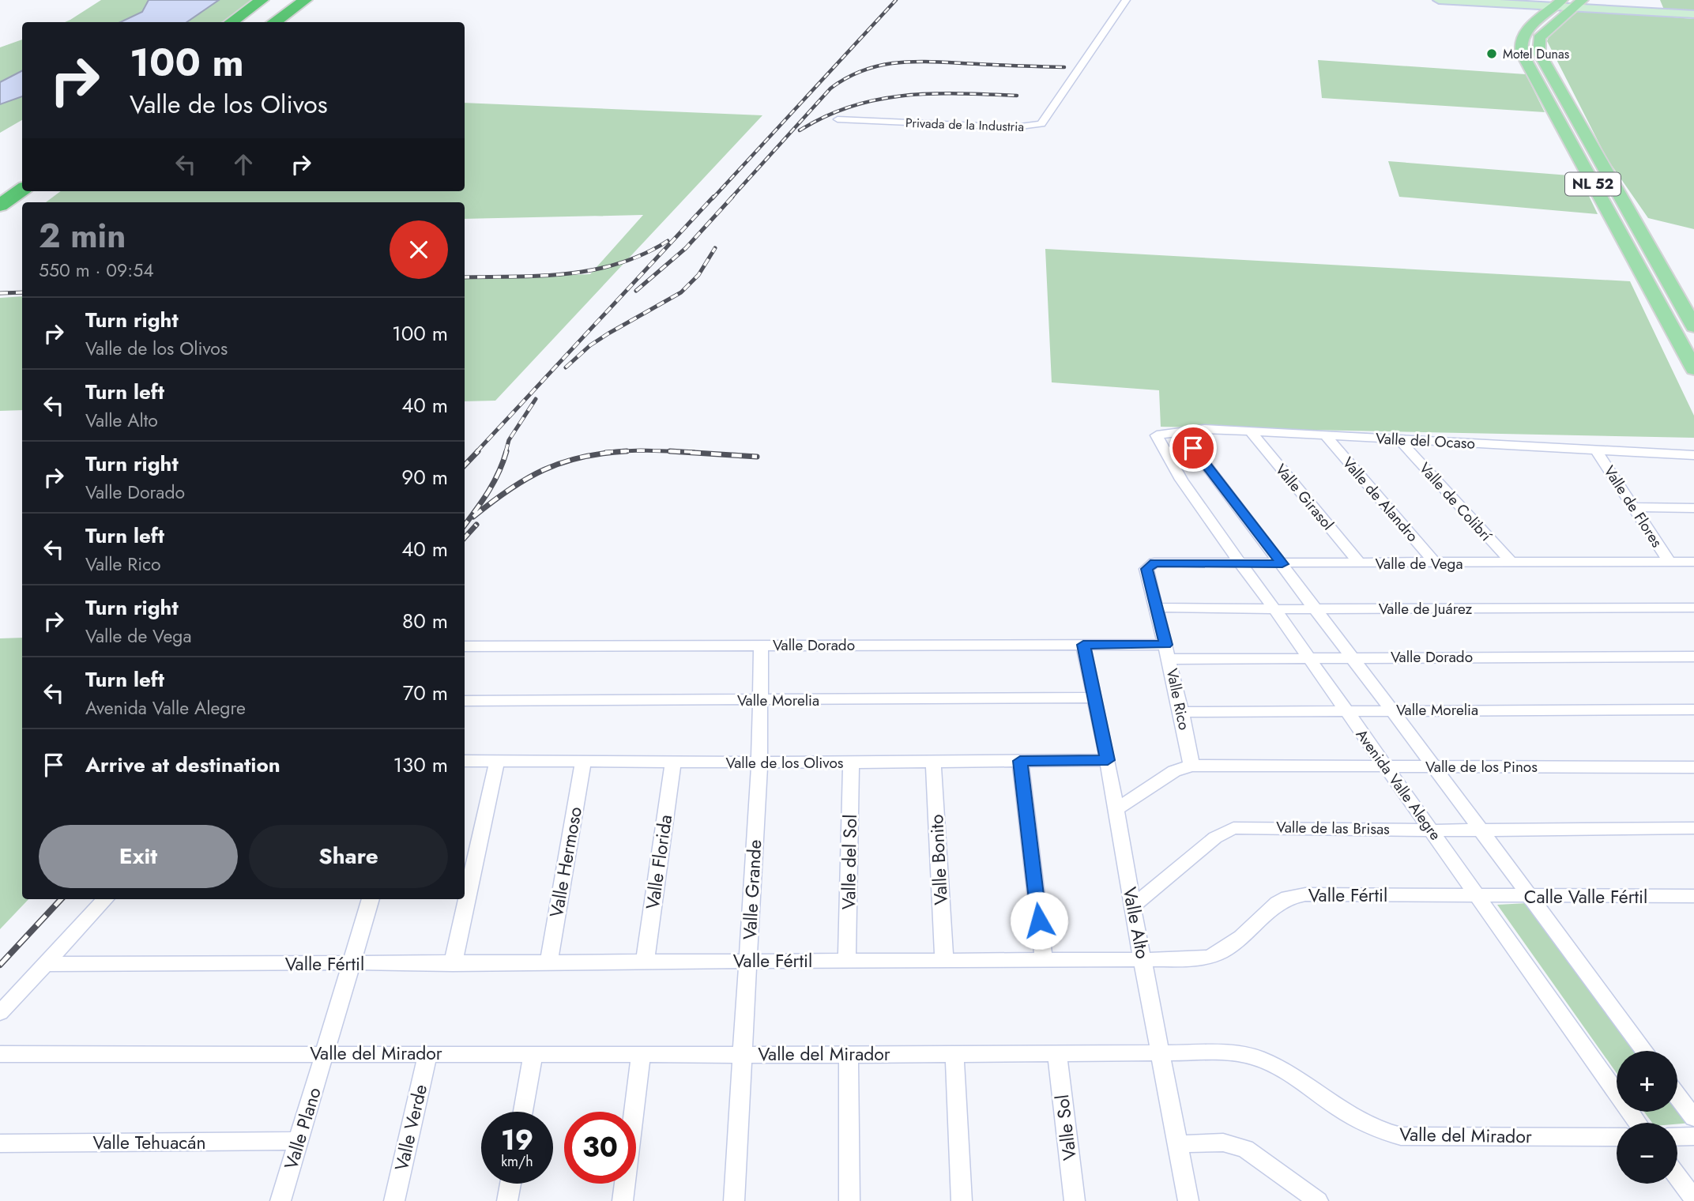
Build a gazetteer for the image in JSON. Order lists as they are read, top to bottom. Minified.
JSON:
{"streets":{"main road":["NL 52"],"street":["Privada de la Industria","Valle del Ocaso","Valle Girasol","Valle de Alandro","Valle de Colibrí","Valle de Flores","Valle de Vega","Valle de Juárez","Valle Dorado","Valle Rico","Valle Morelia","Valle de los Olivos","Valle de los Pinos","Avenida Valle Alegre","Valle de las Brisas","Valle Bonito","Valle Hermoso","Valle Florida","Valle del Sol","Valle Grande","Valle Fértil","Calle Valle Fértil","Valle Alto","Valle del Mirador","Valle Verde","Valle Sol","Valle Plano","Valle Tehuacán"]},"crossings":[["Valle del Ocaso","Valle Girasol"],["Valle del Ocaso","Valle de Alandro"],["Valle del Ocaso","Valle de Colibrí"],["Valle del Ocaso","Valle de Flores"],["Valle del Ocaso","Avenida Valle Alegre"],["Valle Girasol","Valle de Vega"],["Valle de Alandro","Valle de Vega"],["Valle de Colibrí","Valle de Vega"],["Valle de Flores","Valle de Vega"],["Valle de Vega","Valle Rico"],["Valle de Vega","Avenida Valle Alegre"],["Valle de Juárez","Valle Rico"],["Valle de Juárez","Avenida Valle Alegre"],["Valle Dorado","Valle Rico"],["Valle Dorado","Avenida Valle Alegre"],["Valle Dorado","Valle Grande"],["Valle Dorado","Valle Alto"],["Valle Rico","Valle Morelia"],["Valle Rico","Valle de los Pinos"],["Valle Morelia","Avenida Valle Alegre"],["Valle Morelia","Valle Grande"],["Valle Morelia","Valle Alto"],["Valle de los Olivos","Valle Bonito"],["Valle de los Olivos","Valle Hermoso"],["Valle de los Olivos","Valle Florida"],["Valle de los Olivos","Valle del Sol"],["Valle de los Olivos","Valle Grande"],["Valle de los Olivos","Valle Alto"],["Valle de los Pinos","Avenida Valle Alegre"],["Valle de los Pinos","Valle Alto"],["Avenida Valle Alegre","Valle de las Brisas"],["Avenida Valle Alegre","Valle Fértil"],["Avenida Valle Alegre","Calle Valle Fértil"],["Valle de las Brisas","Valle Alto"],["Valle Bonito","Valle Fértil"],["Valle Hermoso","Valle Fértil"],["Valle Florida","Valle Fértil"],["Valle del Sol","Valle Fértil"],["Valle Grande","Valle Fértil"],["Valle Grande","Valle del Mirador"],["Valle Fértil","Calle Valle Fértil"],["Valle Fértil","Valle Alto"],["Valle Fértil","Valle Plano"],["Valle Alto","Valle del Mirador"],["Valle del Mirador","Valle Verde"],["Valle del Mirador","Valle Sol"],["Valle del Mirador","Valle Plano"],["Valle Plano","Valle Tehuacán"]],"places":["Motel Dunas"],"page":{"turn":["100 m","Valle de los Olivos"],"heading":["2 min","550 m · 09:54"],"list":[{"name":"Turn right","note":"Valle de los Olivos","value":"100 m"},{"name":"Turn left","note":"Valle Alto","value":"40 m"},{"name":"Turn right","note":"Valle Dorado","value":"90 m"},{"name":"Turn left","note":"Valle Rico","value":"40 m"},{"name":"Turn right","note":"Valle de Vega","value":"80 m"},{"name":"Turn left","note":"Avenida Valle Alegre","value":"70 m"},{"name":"Arrive at destination","value":"130 m"}],"buttons":["Exit","Share"],"map_buttons":["+","−"],"speed":"19 km/h","limit":"30"}}
